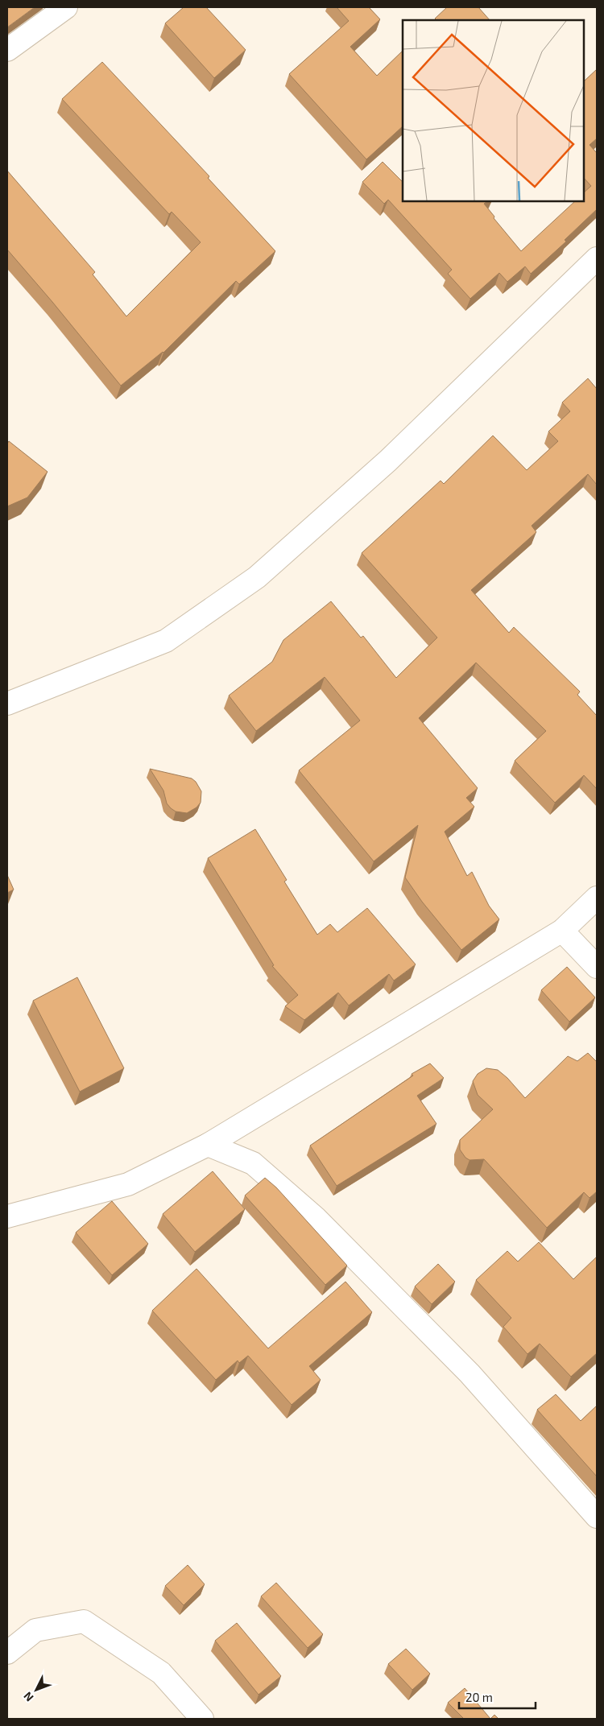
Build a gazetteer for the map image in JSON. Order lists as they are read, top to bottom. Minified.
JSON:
{"scale_bar":"20 m","north":"bottom left"}
